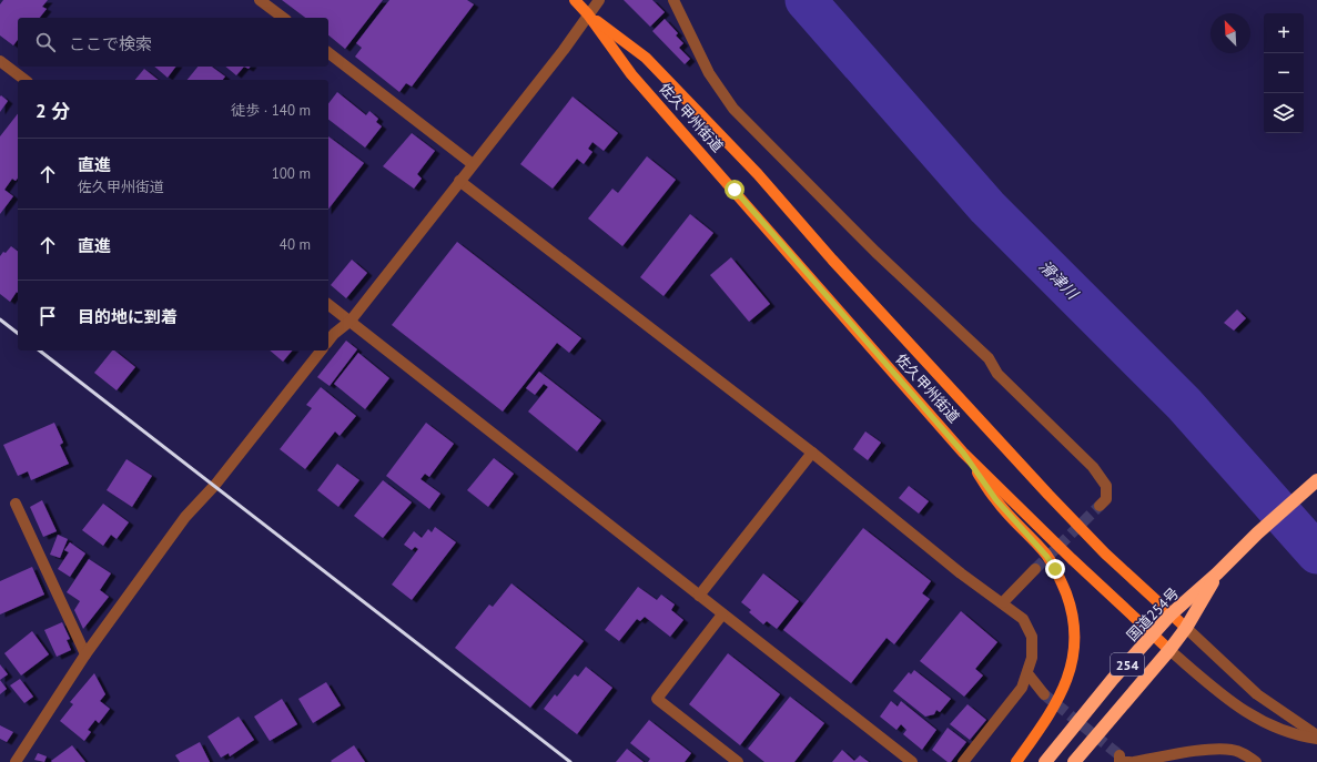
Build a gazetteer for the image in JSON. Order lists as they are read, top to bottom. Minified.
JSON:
{"streets":{"highway":["国道254号","254"],"main road":["佐久甲州街道"]},"crossings":[["佐久甲州街道","国道254号"],["佐久甲州街道","254"],["国道254号","254"]],"water":["滑津川"],"north":"top left","page":{"map_buttons":["+","−"],"search":"ここで検索","heading":["2 分","徒歩 · 140 m"],"list":[["直進","佐久甲州街道","100 m"],["直進","40 m"],"目的地に到着"]}}
